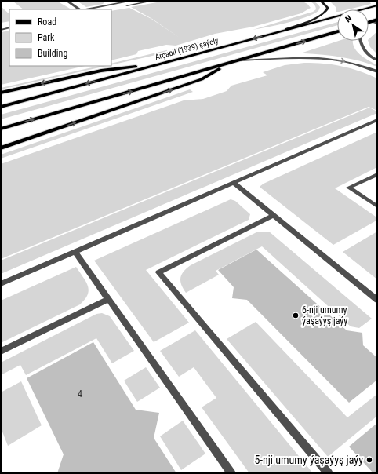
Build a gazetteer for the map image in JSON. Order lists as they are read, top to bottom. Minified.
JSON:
{"streets":{"main road":["Arçabil (1939) şaýoly"]},"places":["6-nji umumy ýaşaýyş jaýy","5-nji umumy ýaşaýyş jaýy"],"house_numbers":["4"],"legend":["Road","Park","Building"],"north":"top left"}
